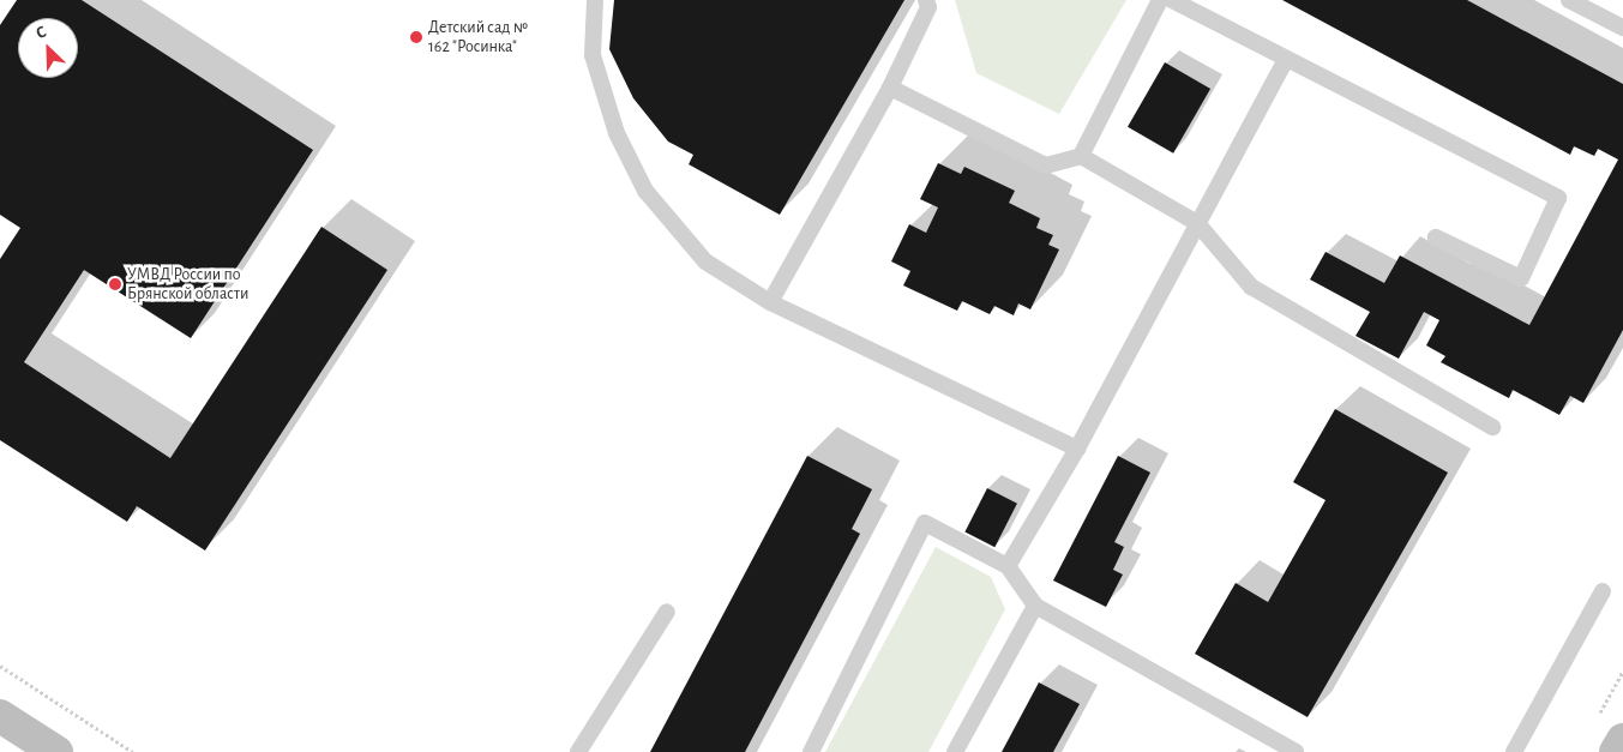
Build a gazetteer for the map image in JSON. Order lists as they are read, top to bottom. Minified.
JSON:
{"places":["Детский сад № 162 \"Росинка\"","УМВД России по Брянской области"],"north":"top left"}
